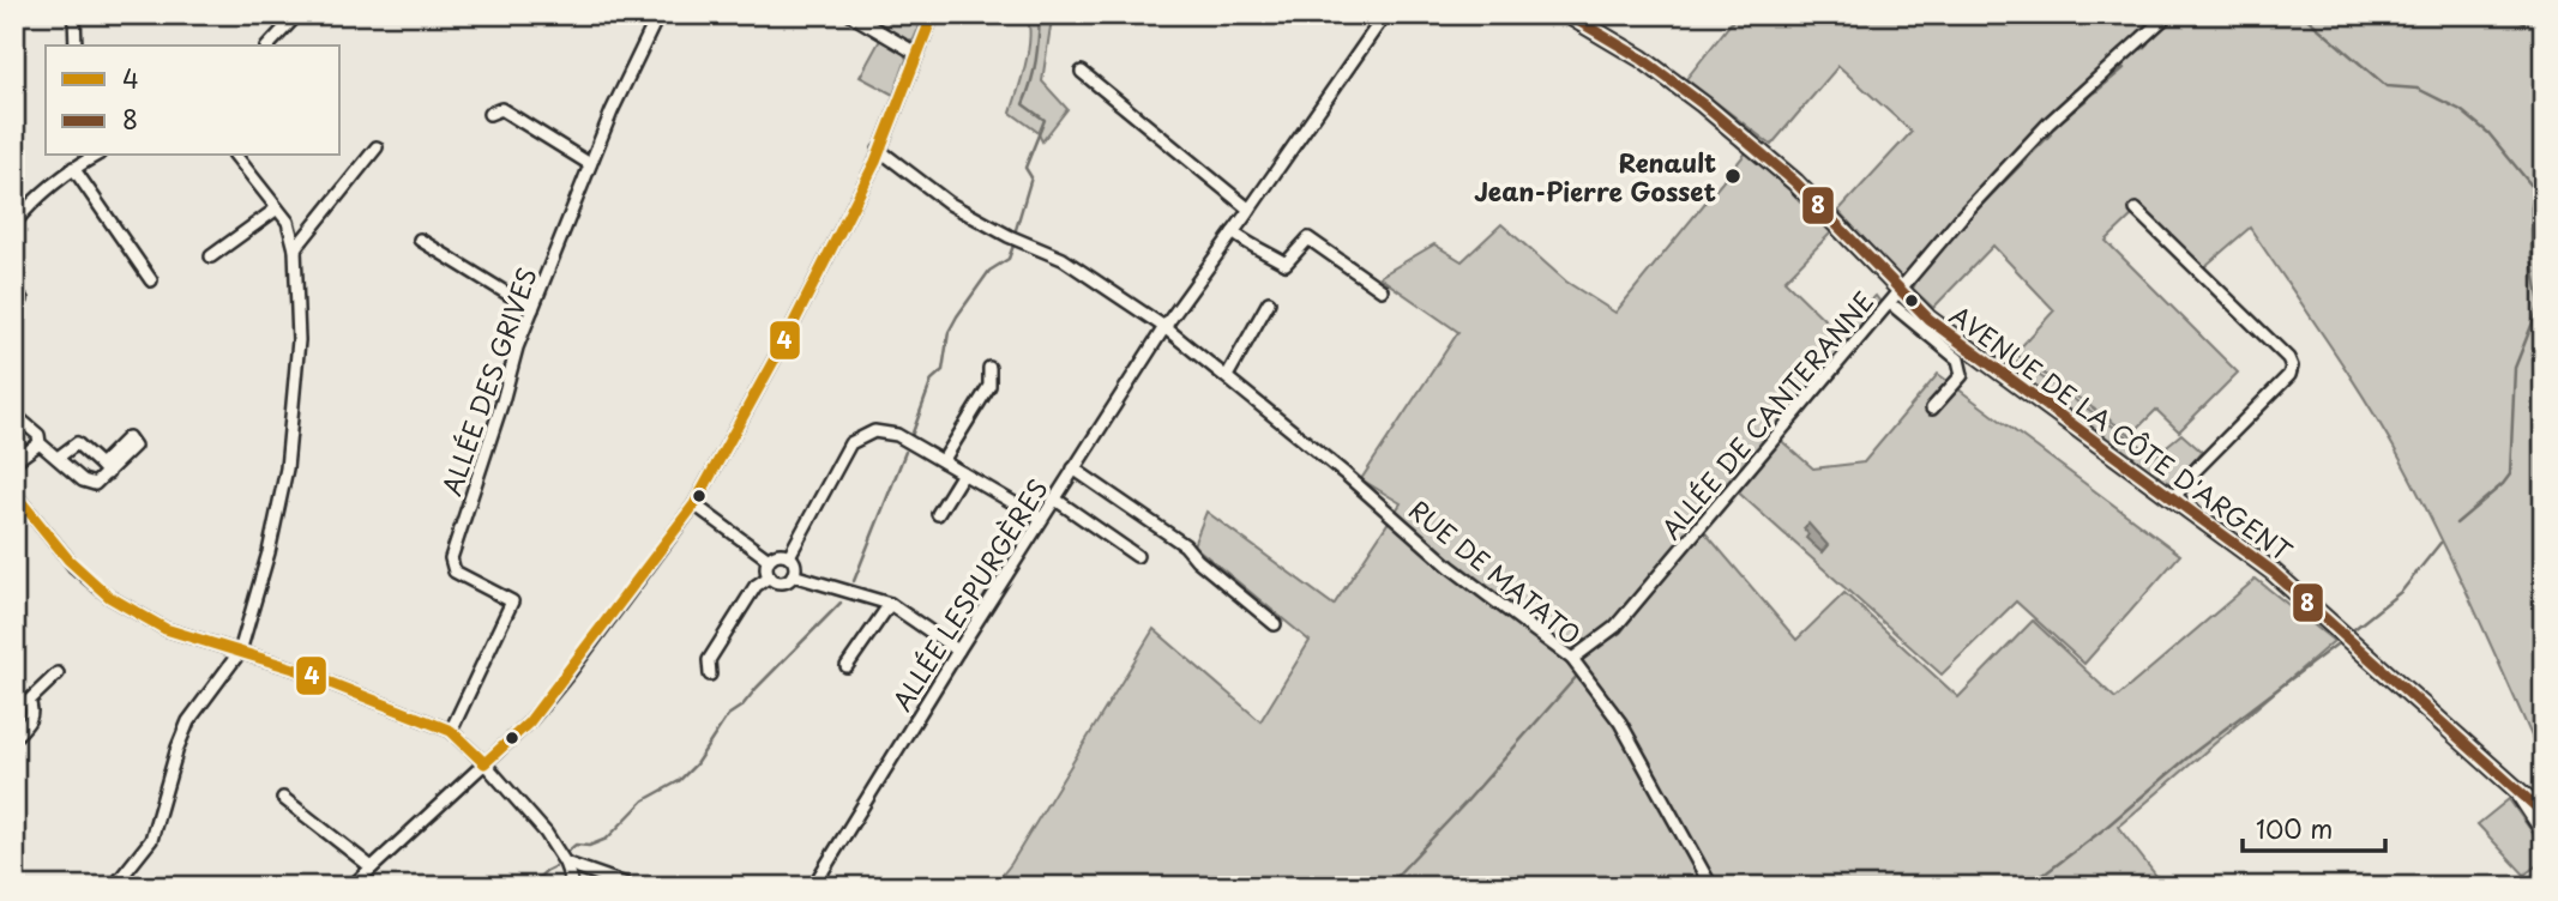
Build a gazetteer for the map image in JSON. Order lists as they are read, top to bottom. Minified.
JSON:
{"streets":{"main road":["AVENUE DE LA CÔTE D'ARGENT"],"street":["ALLÉE DES GRIVES","ALLÉE DE CANTERANNE","RUE DE MATATO","ALLÉE LESPURGÈRES"]},"crossings":[["ALLÉE DE CANTERANNE","AVENUE DE LA CÔTE D'ARGENT"],["ALLÉE DE CANTERANNE","RUE DE MATATO"],["RUE DE MATATO","ALLÉE LESPURGÈRES"]],"places":["Renault Jean-Pierre Gosset"],"lines":["transit line 4","transit line 8"],"legend":["4","8"],"scale_bar":"100 m"}
